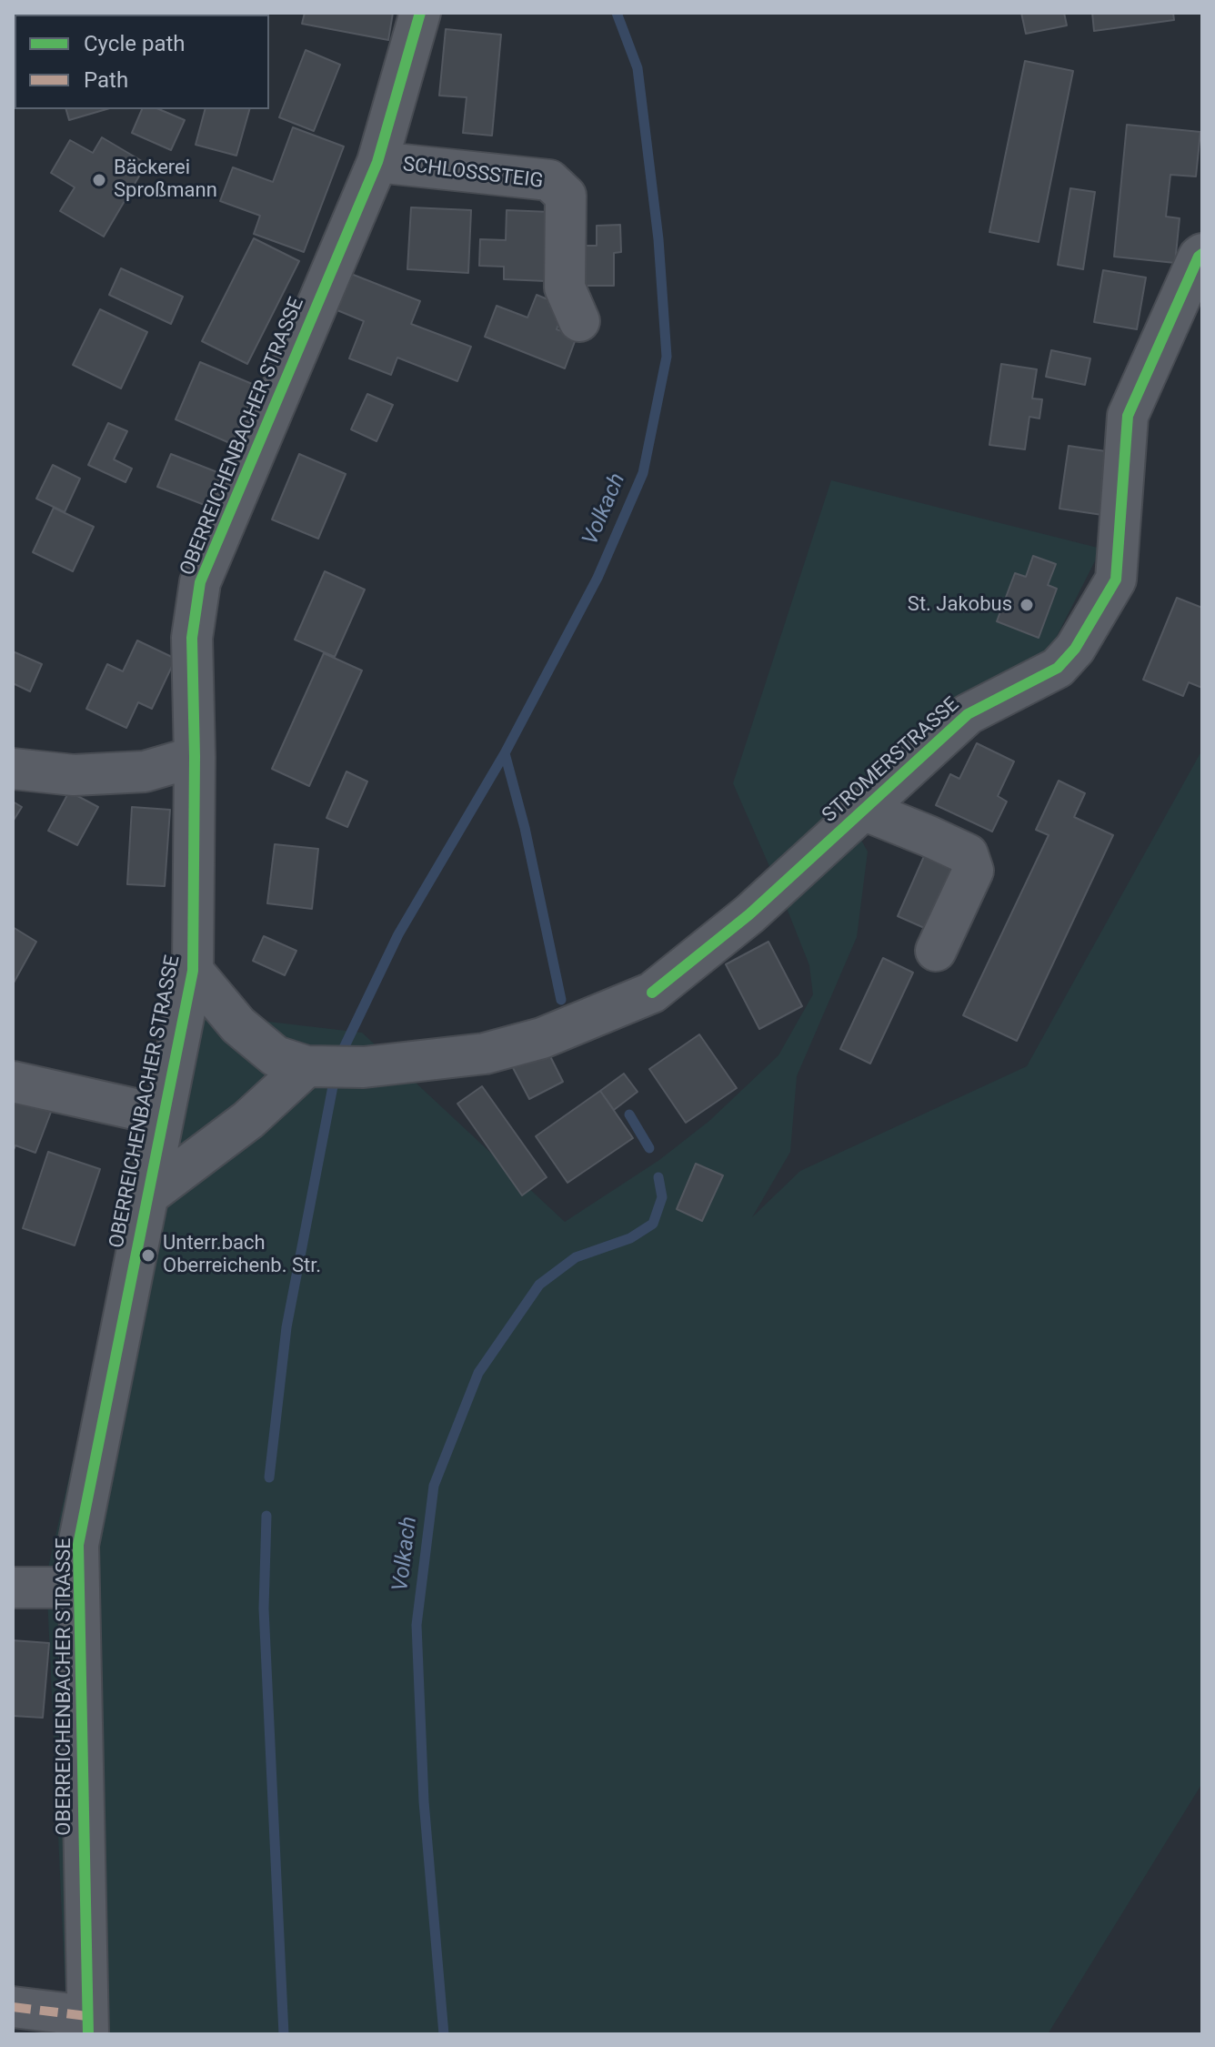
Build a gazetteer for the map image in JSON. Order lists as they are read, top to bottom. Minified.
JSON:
{"streets":{"street":["SCHLOSSSTEIG","OBERREICHENBACHER STRASSE","STROMERSTRASSE"]},"crossings":[["SCHLOSSSTEIG","OBERREICHENBACHER STRASSE"],["OBERREICHENBACHER STRASSE","STROMERSTRASSE"]],"water":["Volkach"],"places":["Bäckerei Sproßmann","St. Jakobus","Unterr.bach Oberreichenb. Str."],"legend":["Cycle path","Path"]}
